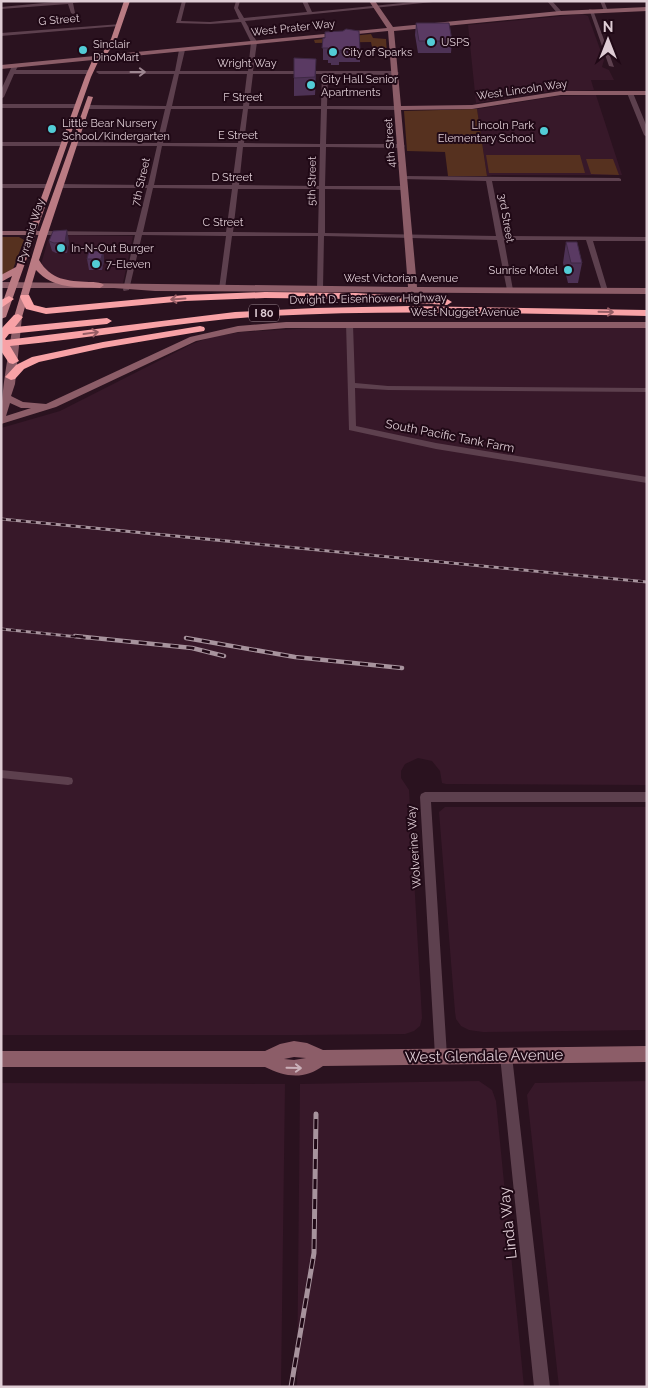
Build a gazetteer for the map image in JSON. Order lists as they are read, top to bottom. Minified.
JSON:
{"streets":{"highway":["Dwight D. Eisenhower Highway","I 80"],"main road":["West Prater Way","West Lincoln Way","4th Street","Pyramid Way","West Victorian Avenue","West Nugget Avenue","West Glendale Avenue"],"street":["G Street","Wright Way","F Street","E Street","D Street","5th Street","7th Street","3rd Street","C Street","South Pacific Tank Farm","Wolverine Way","Linda Way"]},"crossings":[["G Street","Pyramid Way"],["West Prater Way","4th Street"],["West Prater Way","7th Street"],["West Prater Way","Pyramid Way"],["Wright Way","4th Street"],["Wright Way","5th Street"],["Wright Way","7th Street"],["Wright Way","Pyramid Way"],["West Lincoln Way","F Street"],["West Lincoln Way","4th Street"],["F Street","4th Street"],["F Street","5th Street"],["F Street","7th Street"],["F Street","Pyramid Way"],["E Street","4th Street"],["E Street","5th Street"],["E Street","7th Street"],["E Street","Pyramid Way"],["4th Street","D Street"],["4th Street","C Street"],["4th Street","West Victorian Avenue"],["D Street","5th Street"],["D Street","7th Street"],["D Street","Pyramid Way"],["5th Street","C Street"],["5th Street","West Victorian Avenue"],["7th Street","C Street"],["7th Street","West Victorian Avenue"],["3rd Street","C Street"],["3rd Street","West Victorian Avenue"],["C Street","Pyramid Way"],["Pyramid Way","West Victorian Avenue"],["West Nugget Avenue","South Pacific Tank Farm"],["Wolverine Way","West Glendale Avenue"],["West Glendale Avenue","Linda Way"]],"places":["USPS","Sinclair DinoMart","City of Sparks","City Hall Senior Apartments","Little Bear Nursery School/Kindergarten","Lincoln Park Elementary School","In-N-Out Burger","7-Eleven","Sunrise Motel"],"north":"top"}
